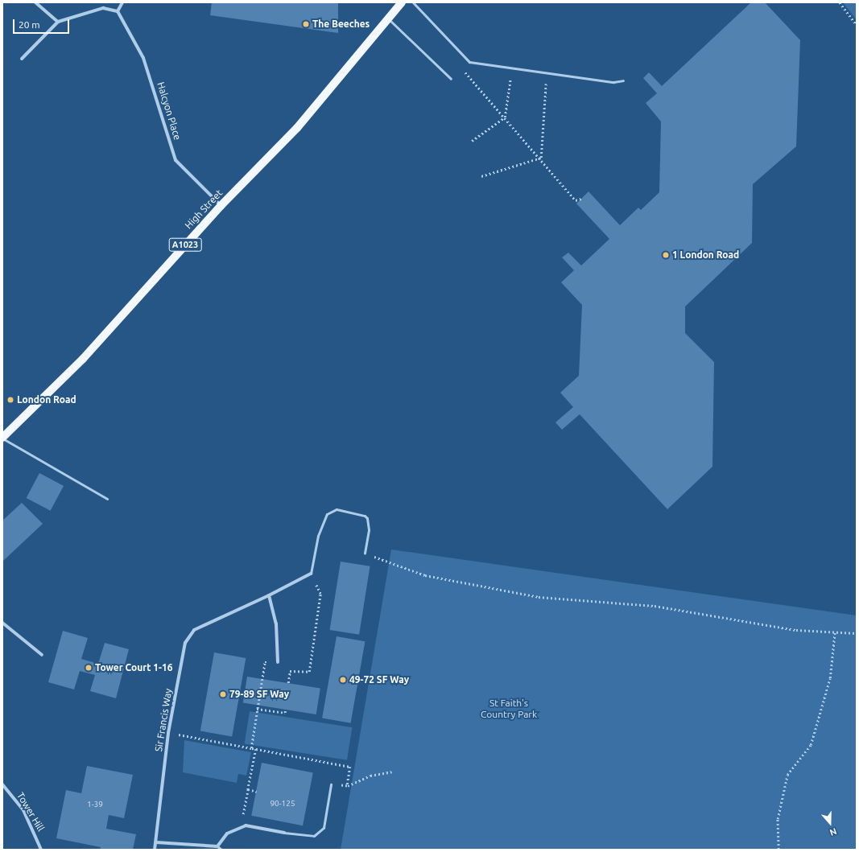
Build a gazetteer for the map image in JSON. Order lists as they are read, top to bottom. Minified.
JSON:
{"streets":{"main road":["High Street","A1023"],"street":["Halcyon Place","Sir Francis Way","Tower Hill"]},"crossings":[["Halcyon Place","High Street"],["High Street","A1023"]],"parks":["St Faith's Country Park"],"places":["The Beeches","1 London Road","London Road","Tower Court 1-16","49-72 SF Way","79-89 SF Way"],"house_numbers":["90-125","1-39"],"scale_bar":"20 m","north":"bottom"}
